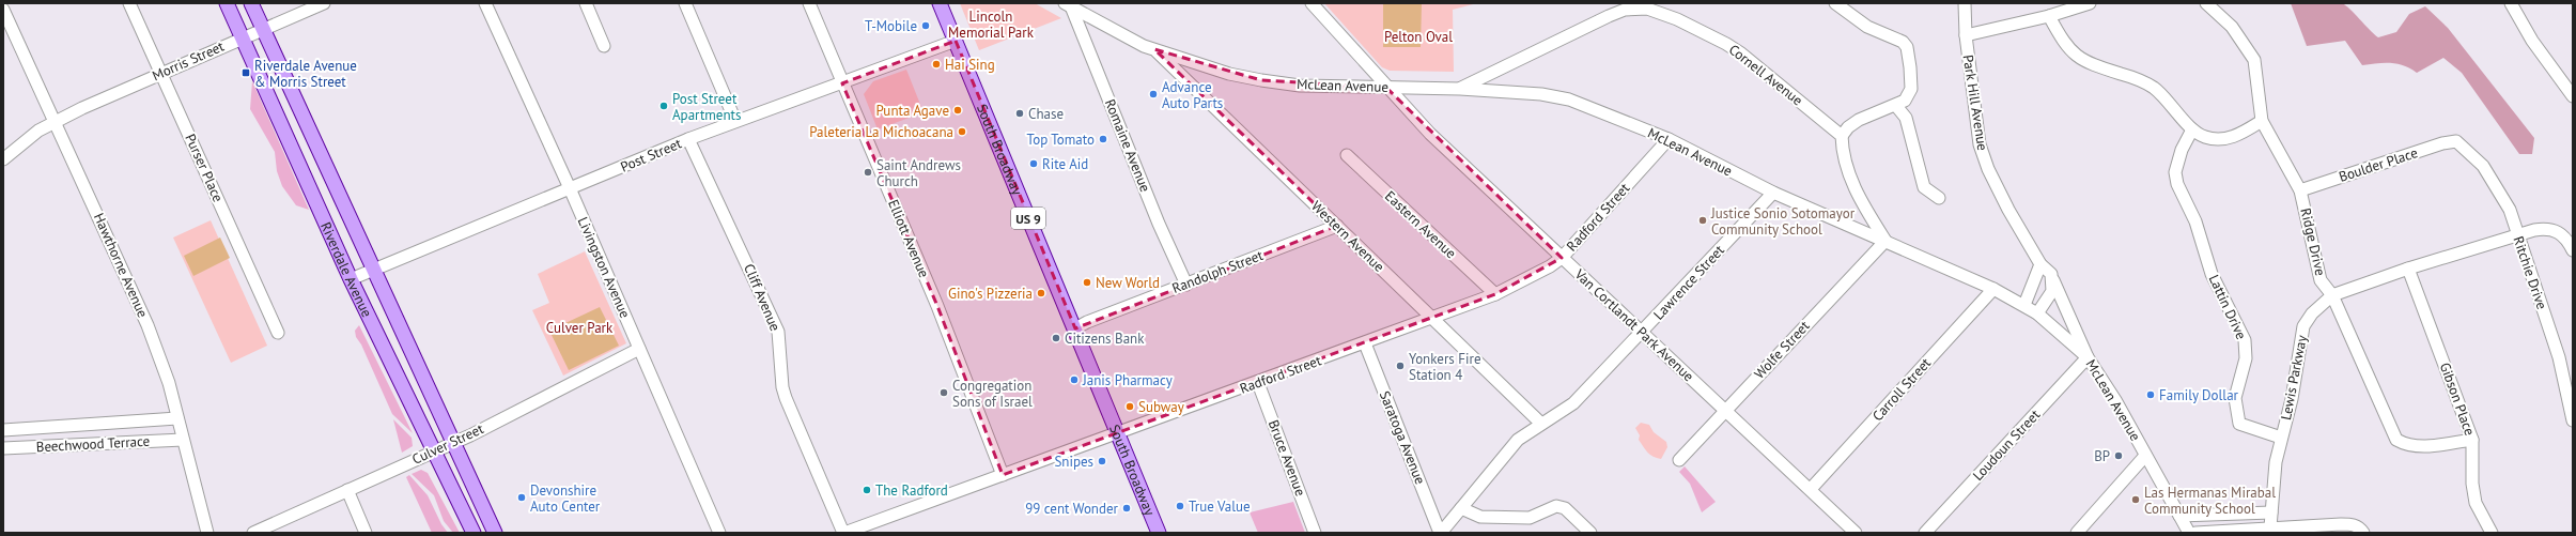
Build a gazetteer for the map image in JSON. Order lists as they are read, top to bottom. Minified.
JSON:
{"streets":{"main road":["South Broadway","US 9","Riverdale Avenue"],"street":["Morris Street","Cornell Avenue","McLean Avenue","Park Hill Avenue","Romaine Avenue","Post Street","Boulder Place","Purser Place","Radford Street","Eastern Avenue","Western Avenue","Elliott Avenue","Ridge Drive","Hawthorne Avenue","Livingston Avenue","Randolph Street","Ritchie Drive","Lawrence Street","Cliff Avenue","Lattin Drive","Van Cortlandt Park Avenue","Wolfe Street","Lewis Parkway","Carroll Street","Gibson Place","Saratoga Avenue","Beechwood Terrace","Culver Street","Loudoun Street","Bruce Avenue"]},"crossings":[["Morris Street","Purser Place"],["Morris Street","Hawthorne Avenue"],["Morris Street","Riverdale Avenue"],["Cornell Avenue","McLean Avenue"],["McLean Avenue","Romaine Avenue"],["McLean Avenue","Radford Street"],["McLean Avenue","Western Avenue"],["McLean Avenue","Lawrence Street"],["McLean Avenue","Van Cortlandt Park Avenue"],["McLean Avenue","Wolfe Street"],["McLean Avenue","Carroll Street"],["McLean Avenue","Loudoun Street"],["Romaine Avenue","Randolph Street"],["South Broadway","Post Street"],["South Broadway","Radford Street"],["South Broadway","Randolph Street"],["Post Street","Elliott Avenue"],["Post Street","Livingston Avenue"],["Post Street","Riverdale Avenue"],["Post Street","Cliff Avenue"],["Boulder Place","Ridge Drive"],["Boulder Place","Ritchie Drive"],["Radford Street","Eastern Avenue"],["Radford Street","Western Avenue"],["Radford Street","Elliott Avenue"],["Radford Street","Cliff Avenue"],["Radford Street","Van Cortlandt Park Avenue"],["Radford Street","Saratoga Avenue"],["Radford Street","Bruce Avenue"],["Western Avenue","Randolph Street"],["Western Avenue","Lawrence Street"],["Ridge Drive","Lewis Parkway"],["Ridge Drive","Gibson Place"],["Hawthorne Avenue","Beechwood Terrace"],["Livingston Avenue","Culver Street"],["Riverdale Avenue","Culver Street"],["Ritchie Drive","Lewis Parkway"],["Lawrence Street","Van Cortlandt Park Avenue"],["Lawrence Street","Saratoga Avenue"],["Lattin Drive","Lewis Parkway"],["Van Cortlandt Park Avenue","Wolfe Street"],["Van Cortlandt Park Avenue","Carroll Street"],["Lewis Parkway","Gibson Place"]],"parks":["Lincoln Memorial Park","Pelton Oval","Culver Park"],"places":{"other":["T-Mobile","Hai Sing","Advance Auto Parts","Post Street Apartments","Punta Agave","Chase","Paleteria La Michoacana","Top Tomato","Rite Aid","Saint Andrews Church","Justice Sonio Sotomayor Community School","New World","Gino's Pizzeria","Citizens Bank","Yonkers Fire Station 4","Janis Pharmacy","Congregation Sons of Israel","Family Dollar","Subway","BP","Snipes","The Radford","Devonshire Auto Center","Las Hermanas Mirabal Community School","True Value","99 cent Wonder"],"transit":["Riverdale Avenue & Morris Street"]}}
